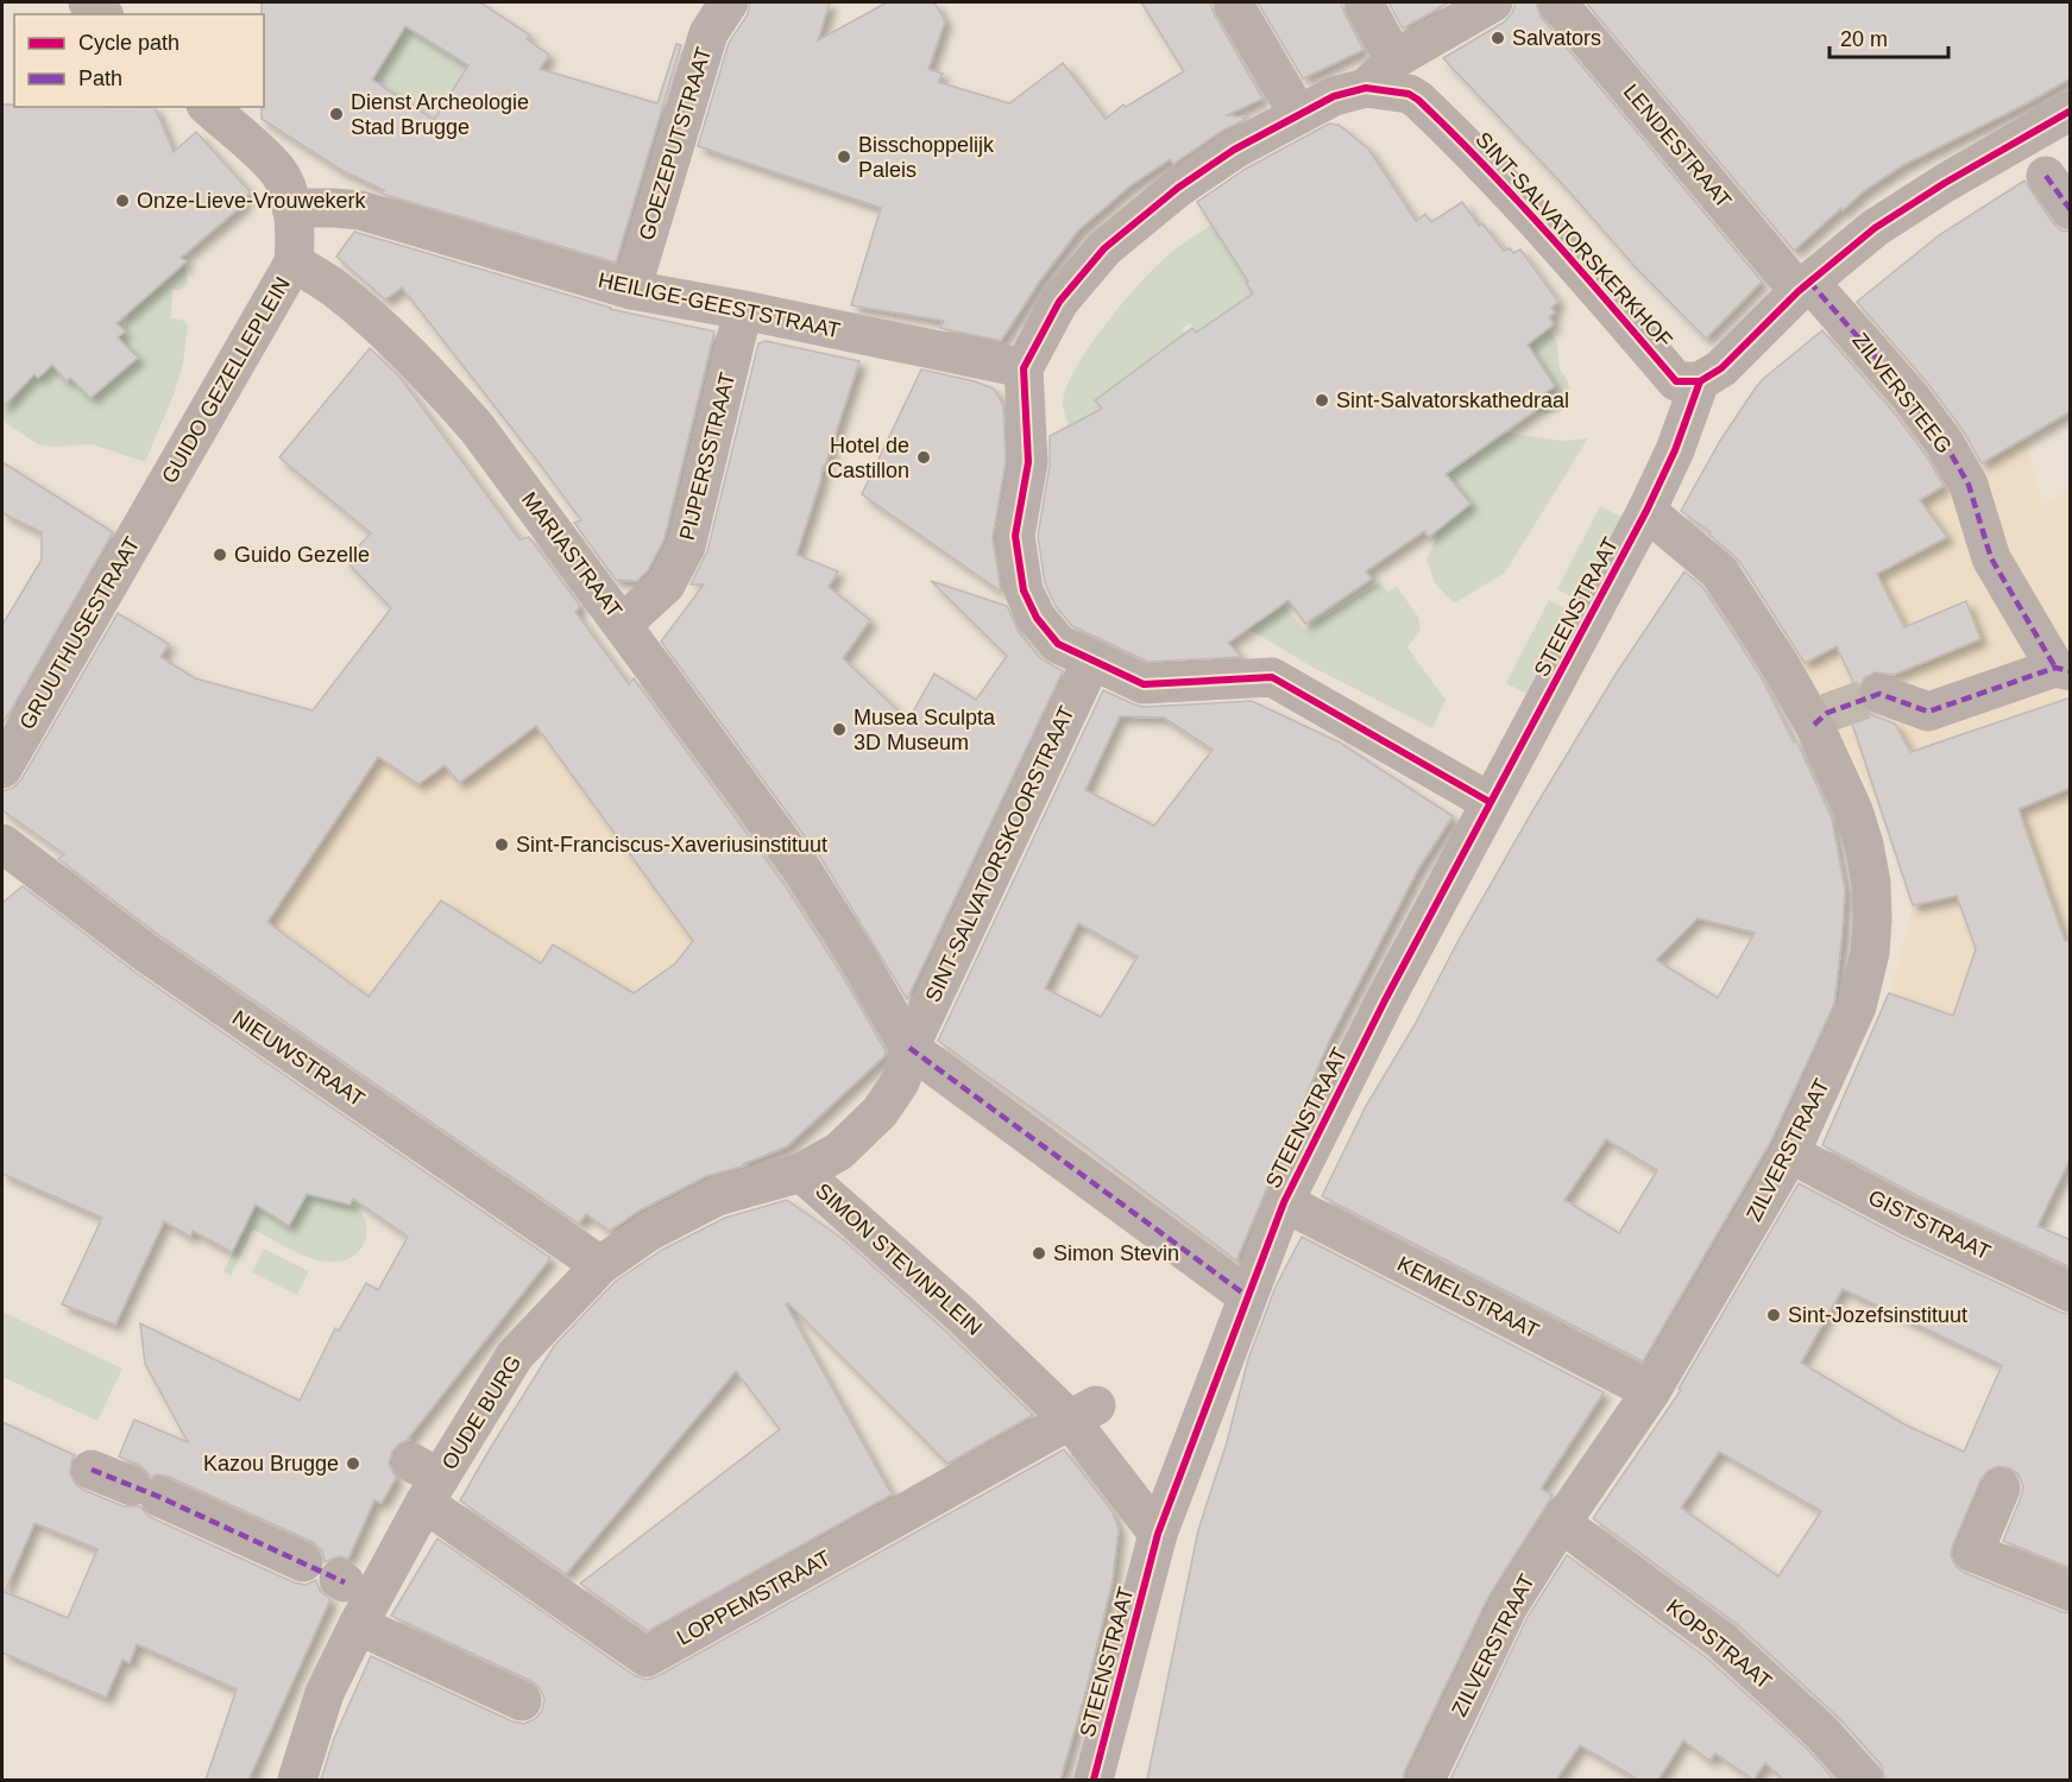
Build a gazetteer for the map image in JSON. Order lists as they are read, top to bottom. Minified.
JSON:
{"streets":{"street":["GOEZEPUTSTRAAT","LENDESTRAAT","SINT-SALVATORSKERKHOF","HEILIGE-GEESTSTRAAT","GUIDO GEZELLEPLEIN","ZILVERSTEEG","PIJPERSSTRAAT","MARIASTRAAT","STEENSTRAAT","GRUUTHUSESTRAAT","SINT-SALVATORSKOORSTRAAT","NIEUWSTRAAT","ZILVERSTRAAT","GISTSTRAAT","SIMON STEVINPLEIN","KEMELSTRAAT","OUDE BURG","LOPPEMSTRAAT","KOPSTRAAT"]},"crossings":[["GOEZEPUTSTRAAT","HEILIGE-GEESTSTRAAT"],["LENDESTRAAT","ZILVERSTEEG"],["SINT-SALVATORSKERKHOF","HEILIGE-GEESTSTRAAT"],["SINT-SALVATORSKERKHOF","STEENSTRAAT"],["HEILIGE-GEESTSTRAAT","PIJPERSSTRAAT"],["GUIDO GEZELLEPLEIN","MARIASTRAAT"],["GUIDO GEZELLEPLEIN","GRUUTHUSESTRAAT"],["PIJPERSSTRAAT","MARIASTRAAT"],["MARIASTRAAT","SINT-SALVATORSKOORSTRAAT"],["MARIASTRAAT","SIMON STEVINPLEIN"],["STEENSTRAAT","ZILVERSTRAAT"],["STEENSTRAAT","SIMON STEVINPLEIN"],["STEENSTRAAT","KEMELSTRAAT"],["SINT-SALVATORSKOORSTRAAT","SIMON STEVINPLEIN"],["NIEUWSTRAAT","OUDE BURG"],["ZILVERSTRAAT","GISTSTRAAT"],["ZILVERSTRAAT","KEMELSTRAAT"],["ZILVERSTRAAT","KOPSTRAAT"],["SIMON STEVINPLEIN","OUDE BURG"],["SIMON STEVINPLEIN","LOPPEMSTRAAT"],["OUDE BURG","LOPPEMSTRAAT"]],"places":["Salvators","Dienst Archeologie Stad Brugge","Bisschoppelijk Paleis","Onze-Lieve-Vrouwekerk","Sint-Salvatorskathedraal","Hotel de Castillon","Guido Gezelle","Musea Sculpta 3D Museum","Sint-Franciscus-Xaveriusinstituut","Simon Stevin","Sint-Jozefsinstituut","Kazou Brugge"],"legend":["Cycle path","Path"],"scale_bar":"20 m"}
